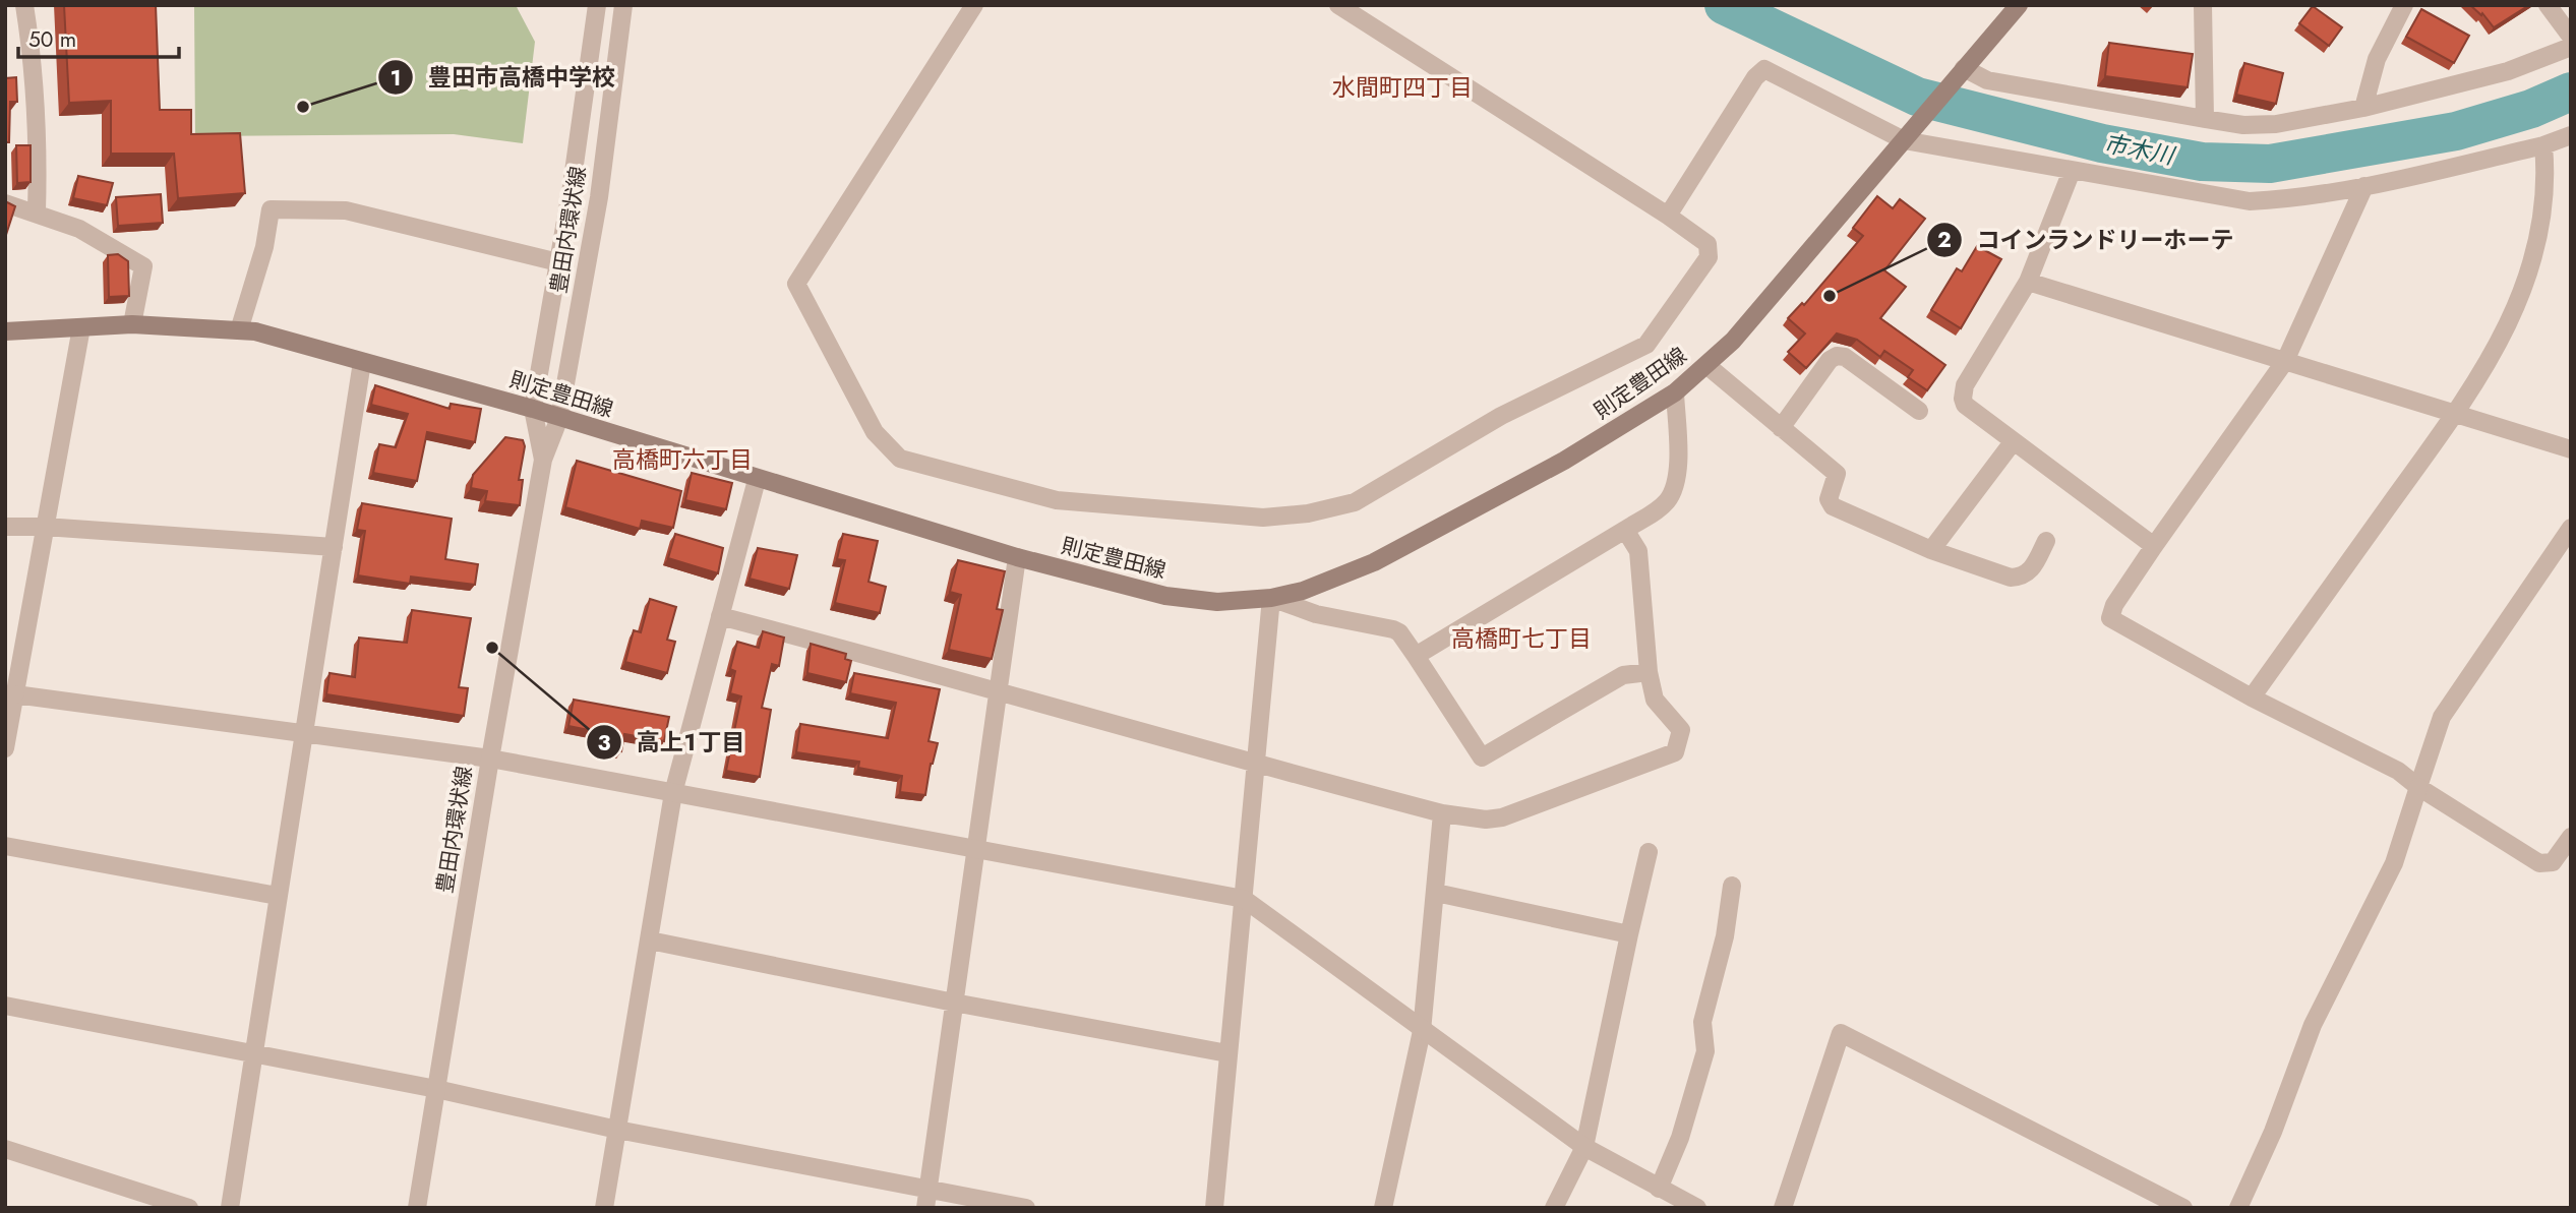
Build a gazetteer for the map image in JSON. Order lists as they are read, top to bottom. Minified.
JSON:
{"streets":{"main road":["則定豊田線"],"street":["豊田内環状線"]},"crossings":[["豊田内環状線","則定豊田線"]],"districts":["水間町四丁目","高橋町六丁目","高橋町七丁目"],"water":["市木川"],"places":["豊田市高橋中学校","コインランドリーホーテ","高上１丁目"],"scale_bar":"50 m"}
